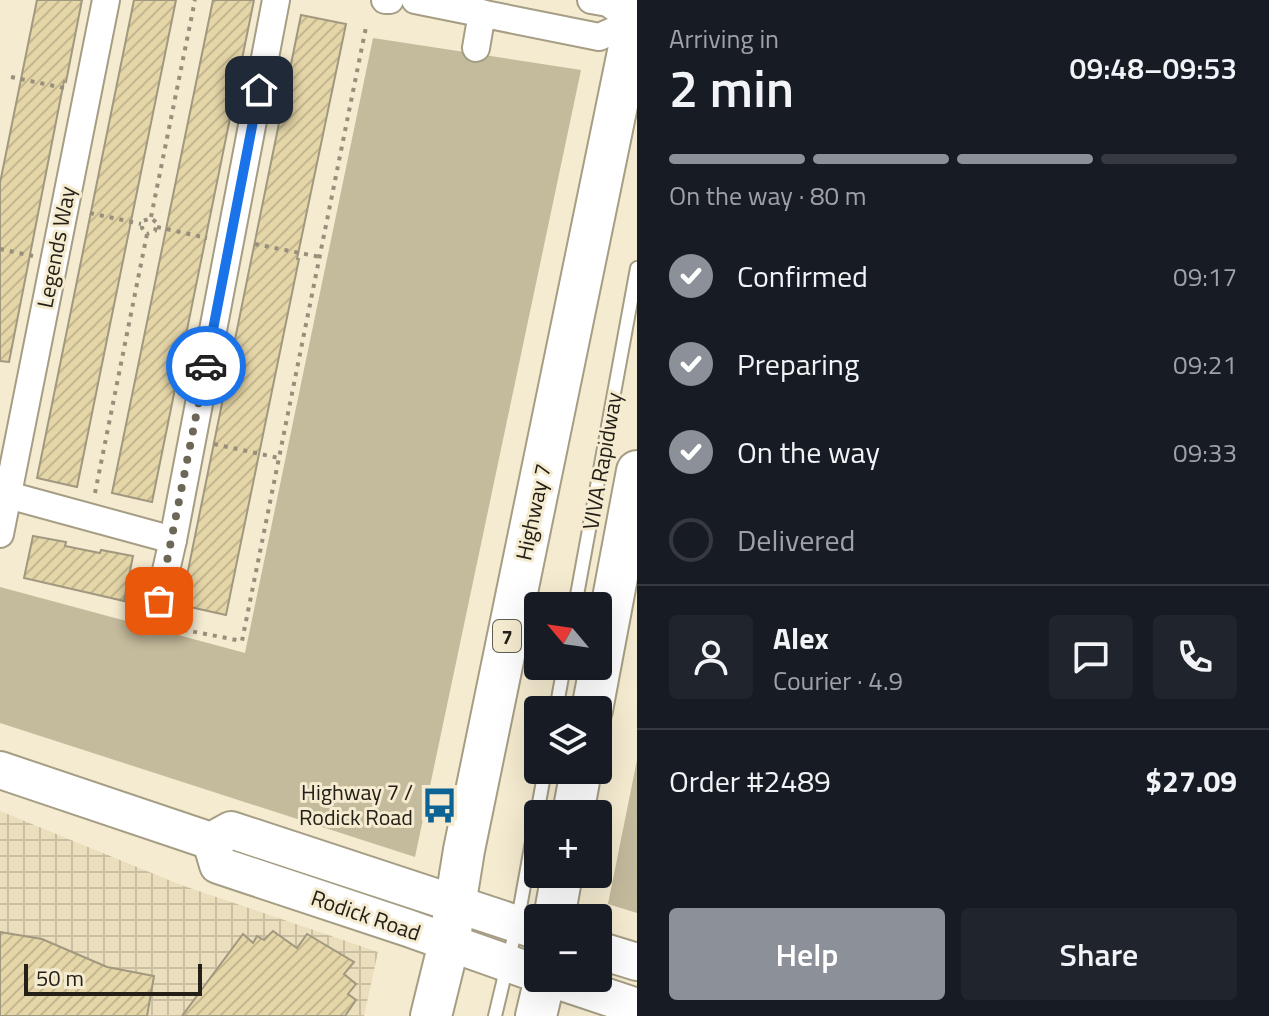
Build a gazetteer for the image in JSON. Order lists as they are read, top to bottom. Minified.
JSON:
{"streets":{"main road":["Highway 7","7","Rodick Road"],"street":["Legends Way"],"lane":["VIVA Rapidway"]},"crossings":[["Highway 7","Rodick Road"]],"places":{"bus stop":["Highway 7 / Rodick Road"]},"scale_bar":"50 m","north":"top left","page":{"heading":["2 min","Arriving in","09:48–09:53"],"panel":["Alex","Courier · 4.9","Order #2489","$27.09"],"bar":"On the way · 80 m","list":[["Confirmed","09:17"],["Preparing","09:21"],["On the way","09:33"],"Delivered"],"map_buttons":["+","−"],"buttons":["Help","Share"],"scale":"50 m"}}
